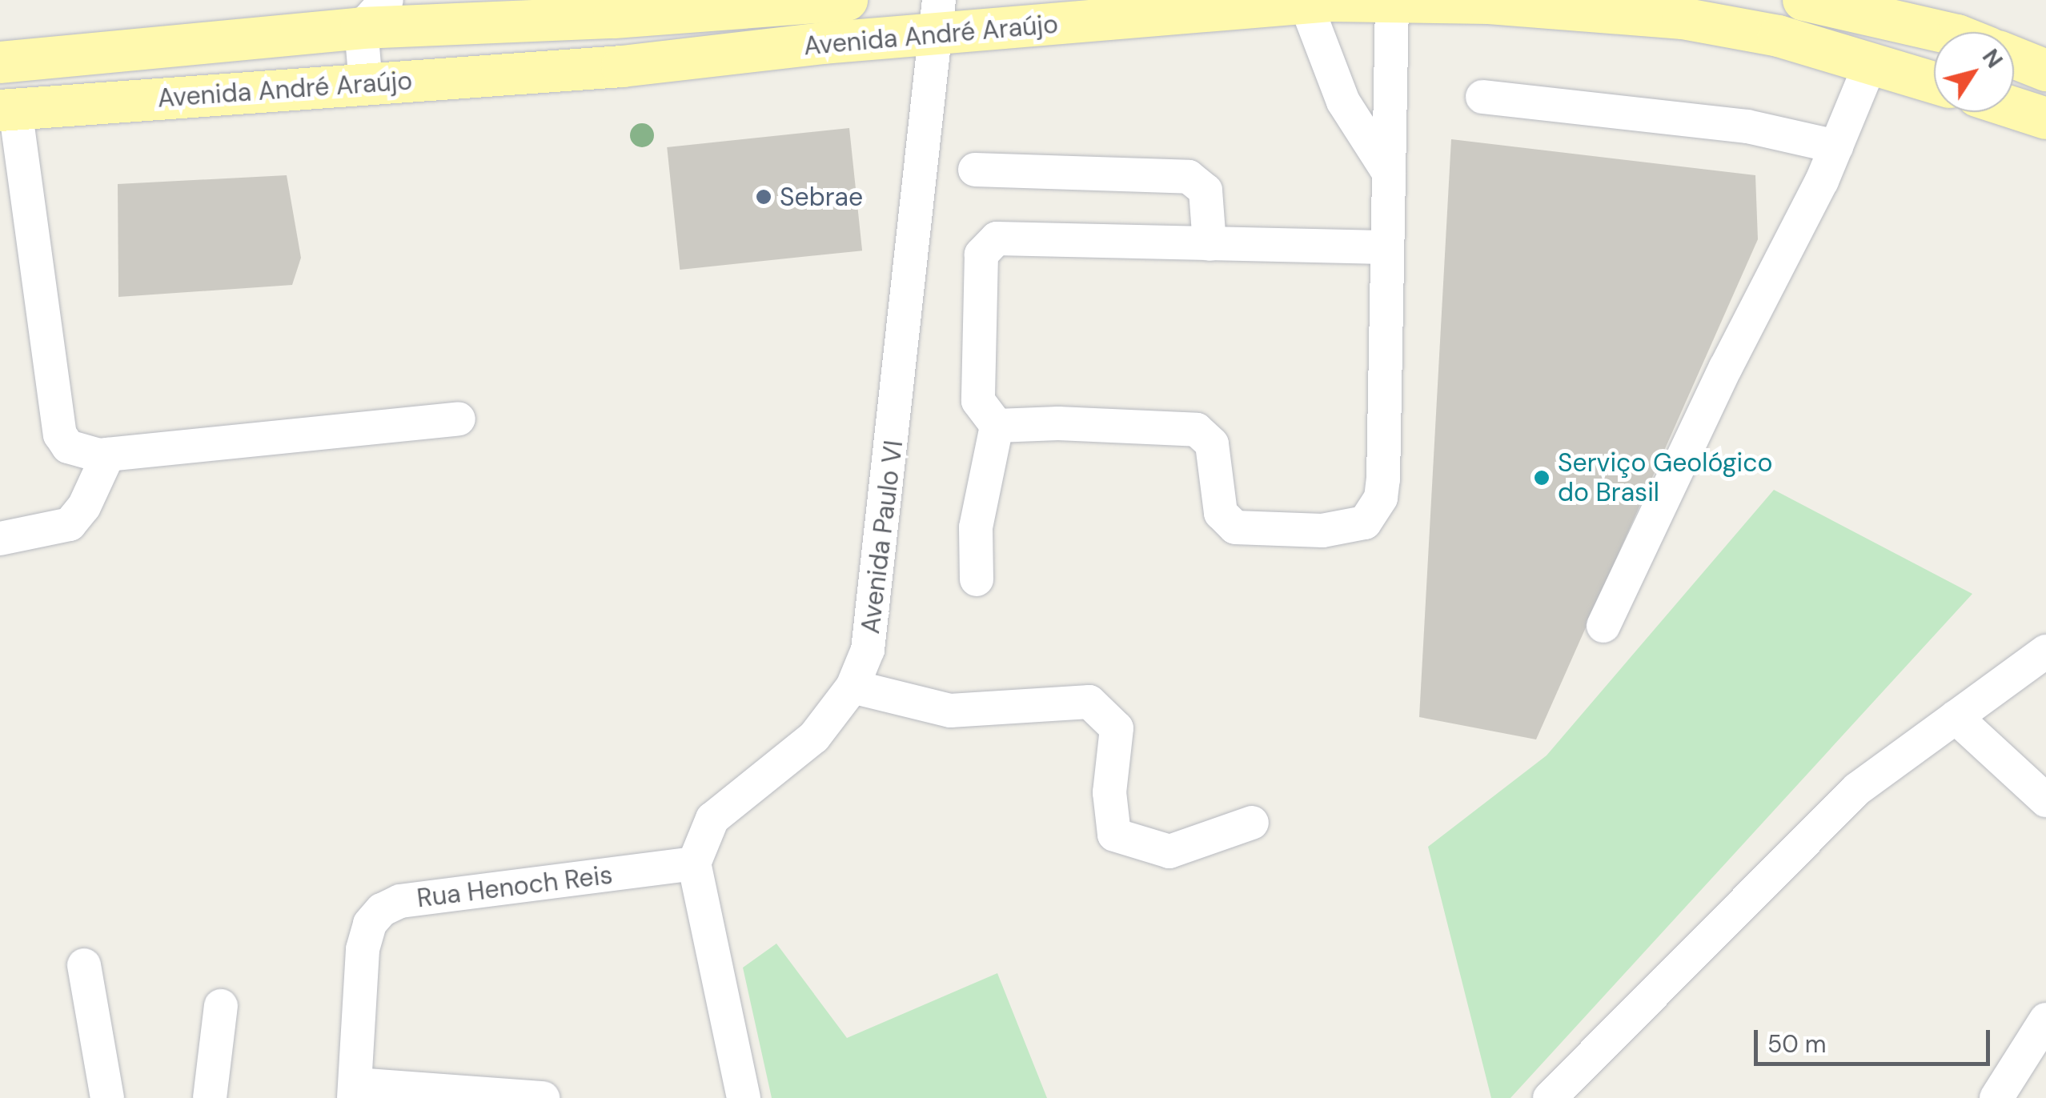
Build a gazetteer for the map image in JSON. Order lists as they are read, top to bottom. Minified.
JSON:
{"streets":{"main road":["Avenida André Araújo"],"street":["Avenida Paulo VI","Rua Henoch Reis"]},"crossings":[["Avenida André Araújo","Avenida Paulo VI"],["Avenida Paulo VI","Rua Henoch Reis"]],"places":["Sebrae","Serviço Geológico do Brasil"],"scale_bar":"50 m","north":"top right"}
